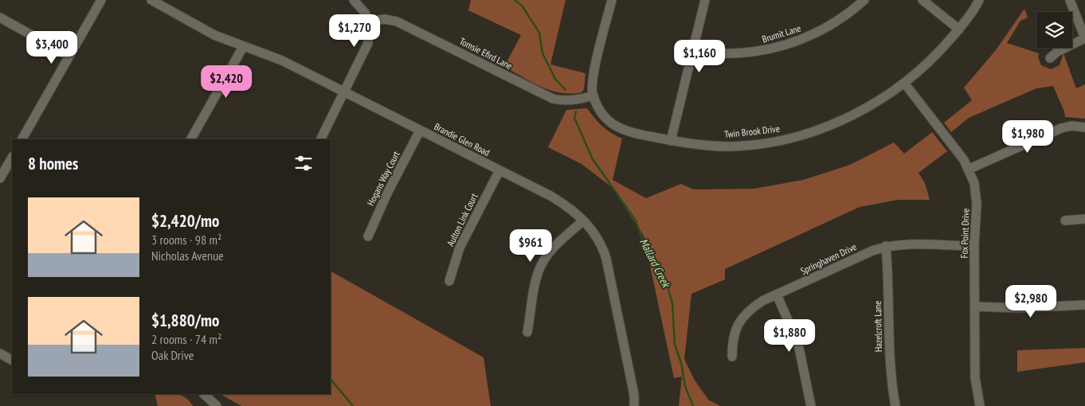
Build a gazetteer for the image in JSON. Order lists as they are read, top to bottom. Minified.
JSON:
{"streets":{"street":["Brumit Lane","Tomsie Efird Lane","Twin Brook Drive","Brandie Glen Road","Hogans Way Court","Aulton Link Court","Fox Point Drive","Springhaven Drive","Hazelcroft Lane"]},"crossings":[["Tomsie Efird Lane","Twin Brook Drive"],["Twin Brook Drive","Fox Point Drive"],["Brandie Glen Road","Hogans Way Court"],["Brandie Glen Road","Aulton Link Court"],["Fox Point Drive","Springhaven Drive"],["Springhaven Drive","Hazelcroft Lane"]],"water":["Mallard Creek"],"page":{"price":["$1,270","$3,400","$1,160","$2,420","$1,980","$961","$2,980","$1,880"],"heading":"8 homes","list":[{"name":"$2,420/mo","note":"3 rooms · 98 m² · Nicholas Avenue"},{"name":"$1,880/mo","note":"2 rooms · 74 m² · Oak Drive"}]}}
